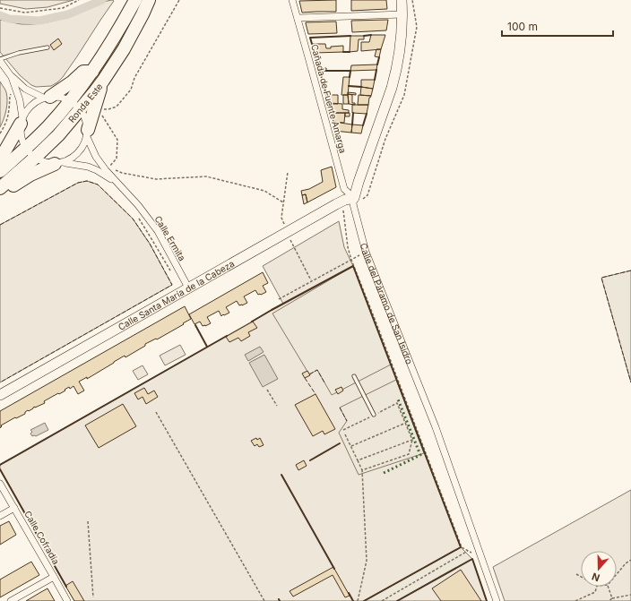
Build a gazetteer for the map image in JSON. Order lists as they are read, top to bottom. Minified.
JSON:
{"streets":{"highway":["Ronda Este"],"street":["Cañada de Fuente Amarga","Calle Ermita","Calle Santa María de la Cabeza","Calle del Páramo de San Isidro","Calle Cofradía"]},"crossings":[["Cañada de Fuente Amarga","Calle Santa María de la Cabeza"],["Cañada de Fuente Amarga","Calle del Páramo de San Isidro"],["Ronda Este","Calle Ermita"],["Calle Ermita","Calle Santa María de la Cabeza"],["Calle Santa María de la Cabeza","Calle del Páramo de San Isidro"]],"scale_bar":"100 m","north":"bottom"}
